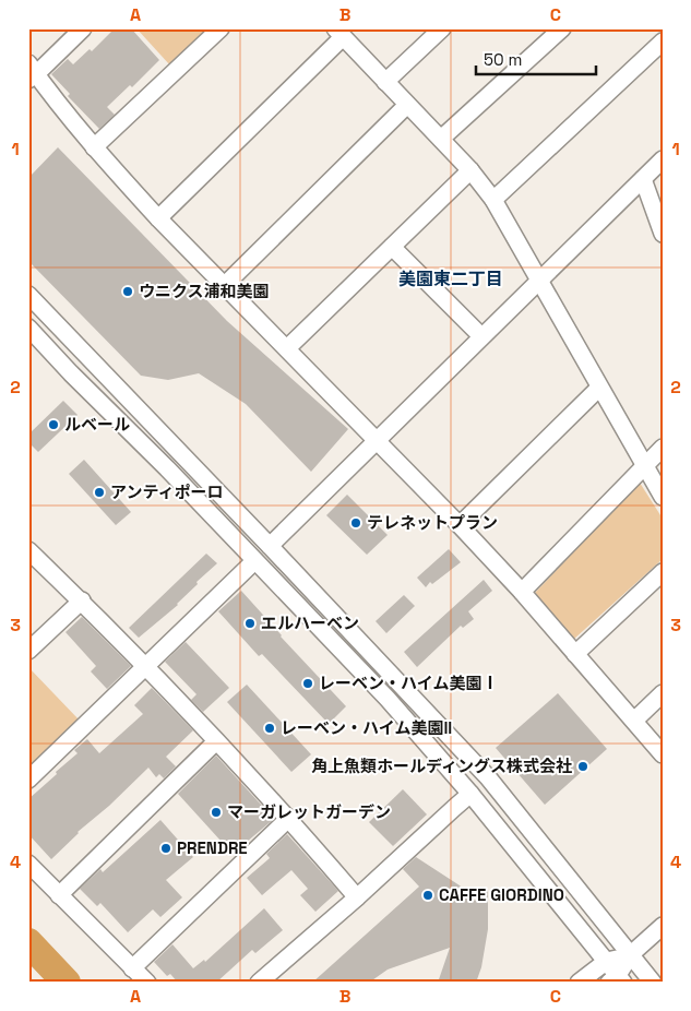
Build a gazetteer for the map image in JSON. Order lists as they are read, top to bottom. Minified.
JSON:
{"districts":["美園東二丁目"],"places":["ウニクス浦和美園","ルベール","アンティポーロ","テレネットプラン","エルハーベン","レーベン・ハイム美園Ⅰ","レーベン・ハイム美園II","角上魚類ホールディングス株式会社","マーガレットガーデン","PRENDRE","CAFFE GIORDINO"],"scale_bar":"50 m","grid":{"columns":["A","B","C"],"rows":["1","2","3","4"]}}
